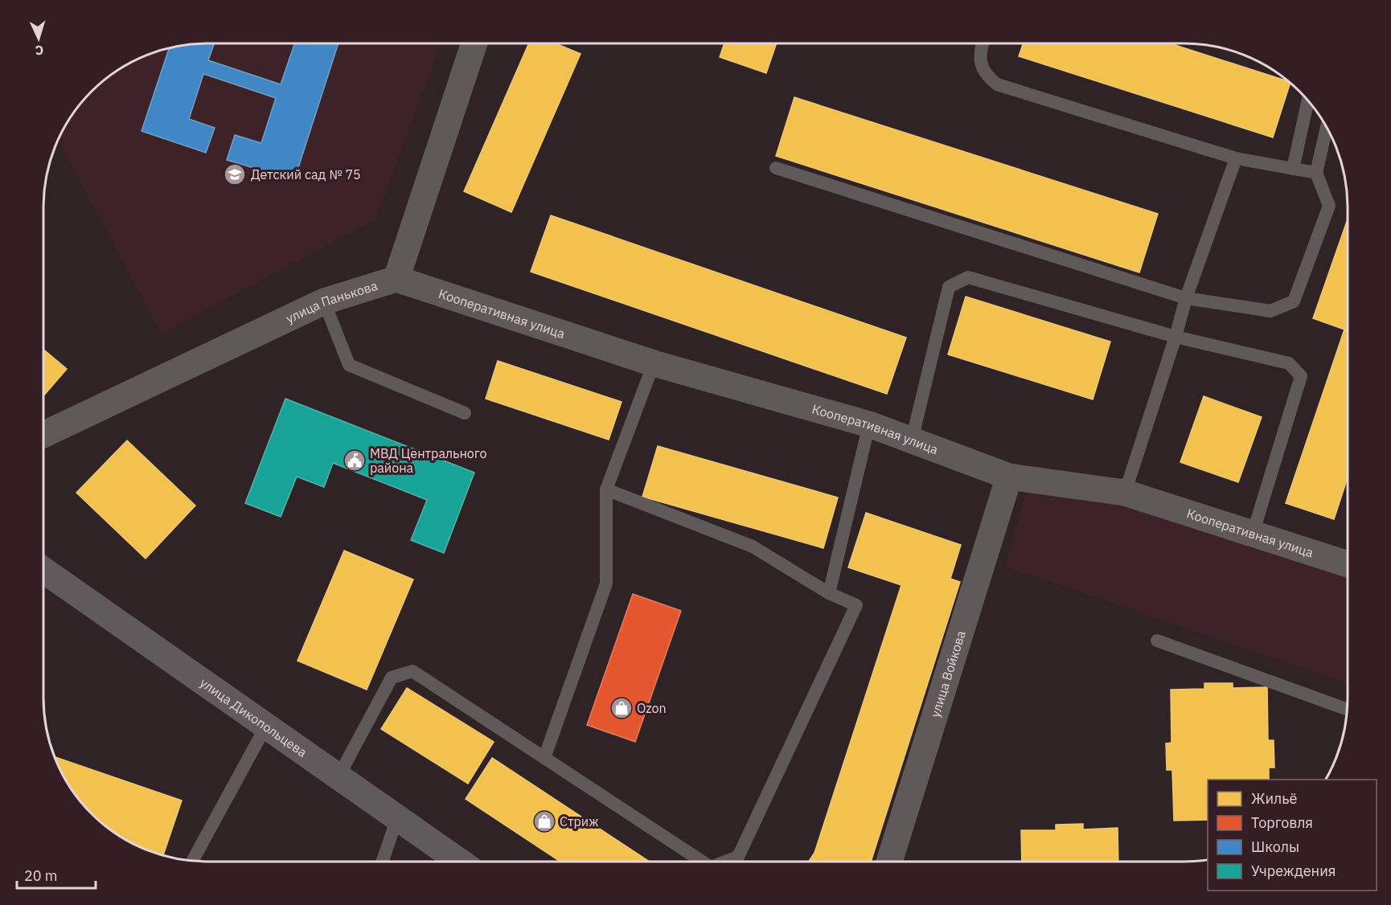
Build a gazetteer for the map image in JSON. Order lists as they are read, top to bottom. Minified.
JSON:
{"streets":{"main road":["улица Дикопольцева"],"street":["улица Панькова","Кооперативная улица","улица Войкова"]},"crossings":[["улица Панькова","Кооперативная улица"],["Кооперативная улица","улица Войкова"]],"places":{"school or university":["Детский сад № 75"],"public building":["МВД Центрального района"],"shop":["Ozon","Стриж"]},"legend":["Жильё","Торговля","Школы","Учреждения"],"scale_bar":"20 m","north":"bottom"}
